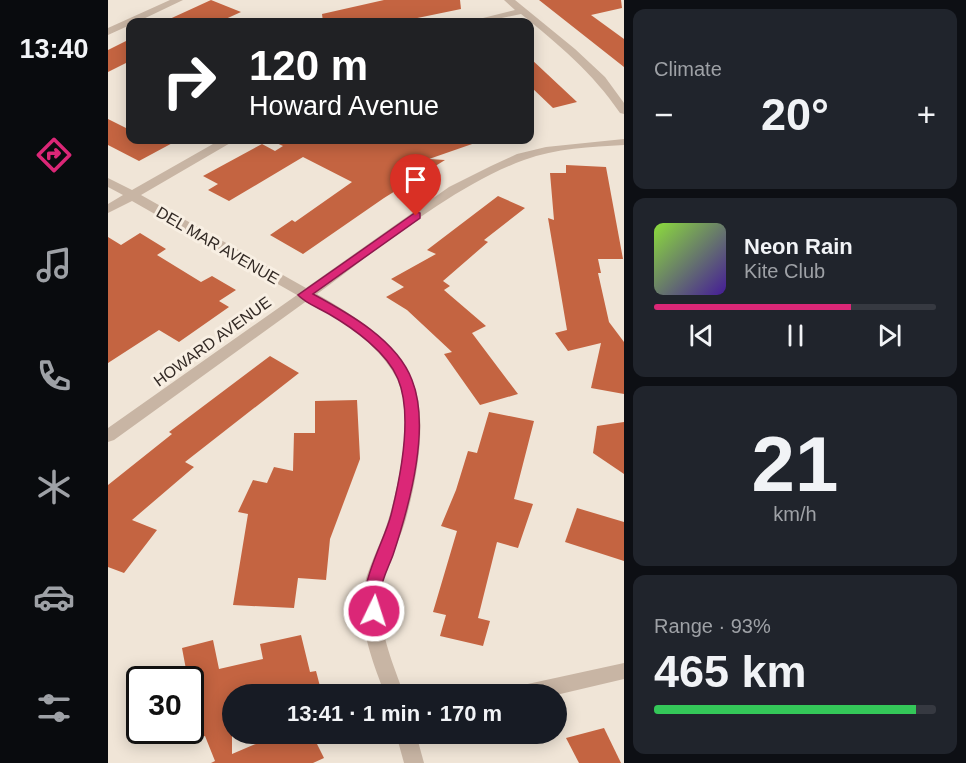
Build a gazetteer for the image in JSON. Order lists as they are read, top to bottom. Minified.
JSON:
{"streets":{"street":["DEL MAR AVENUE","HOWARD AVENUE"]},"crossings":[["DEL MAR AVENUE","HOWARD AVENUE"]],"page":{"tabs":"13:40","tile":["Climate",["21","km/h"],["Range · 93%","465 km"]],"turn":["120 m","Howard Avenue"],"heat":["−","20°","+"],"song":["Neon Rain","Kite Club"],"limit":"30","trip":"13:41 · 1 min · 170 m"}}
